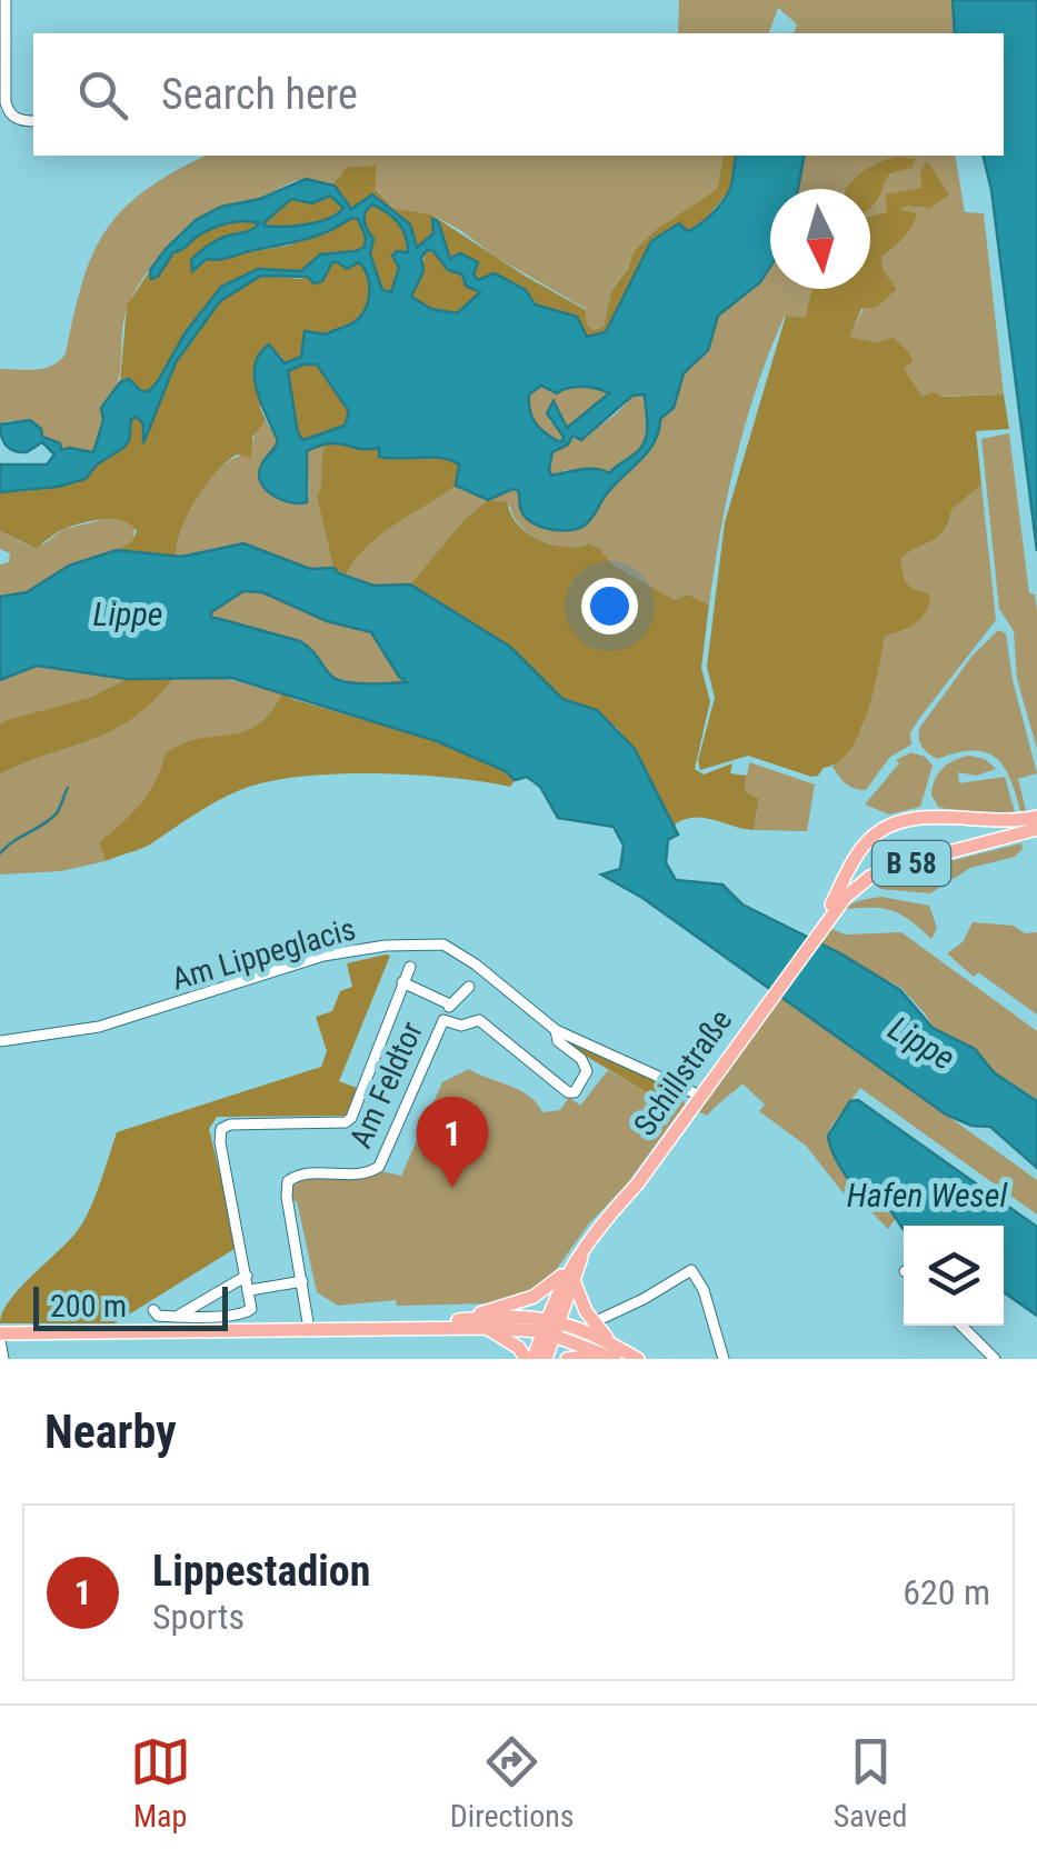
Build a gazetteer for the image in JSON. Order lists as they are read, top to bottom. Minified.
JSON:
{"streets":{"main road":["B 58","Schillstraße"],"street":["Am Lippeglacis","Am Feldtor"]},"crossings":[["B 58","Schillstraße"],["Am Lippeglacis","Schillstraße"],["Am Lippeglacis","Am Feldtor"]],"water":["Lippe","Hafen Wesel"],"scale_bar":"200 m","north":"bottom","page":{"search":"Search here","pins":"1","scale":"200 m","heading":"Nearby","list":[{"mark":"1","name":"Lippestadion","note":"Sports","value":"620 m"}],"nav":["Map","Directions","Saved"]}}
